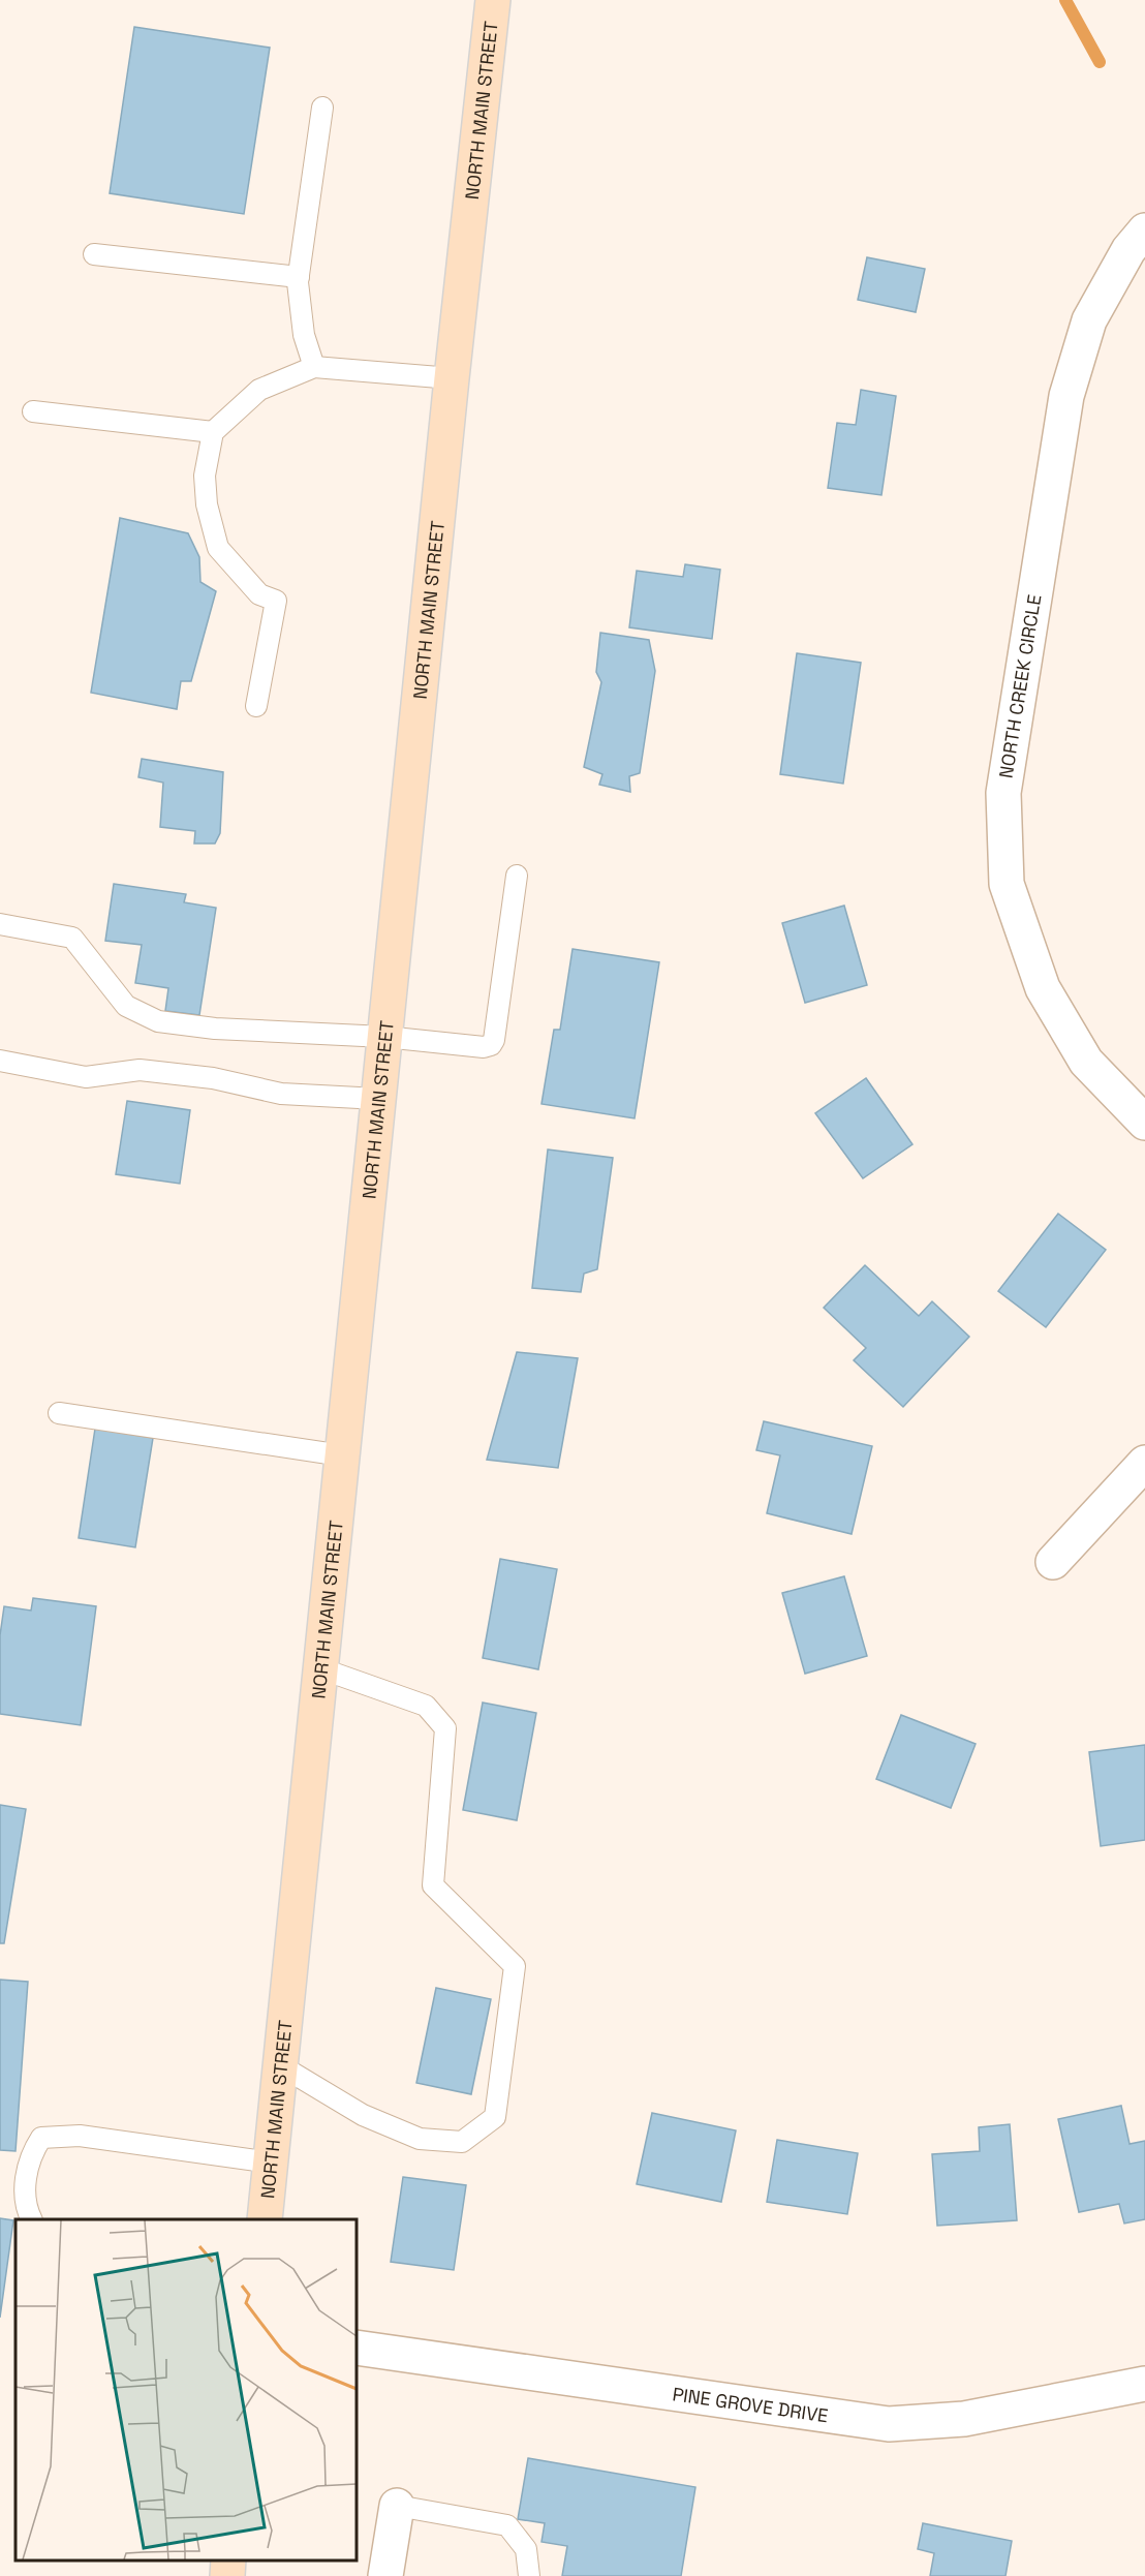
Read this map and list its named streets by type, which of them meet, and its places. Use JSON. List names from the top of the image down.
{
  "streets": {
    "main road": ["NORTH MAIN STREET"],
    "street": ["NORTH CREEK CIRCLE", "PINE GROVE DRIVE"]
  }
}
